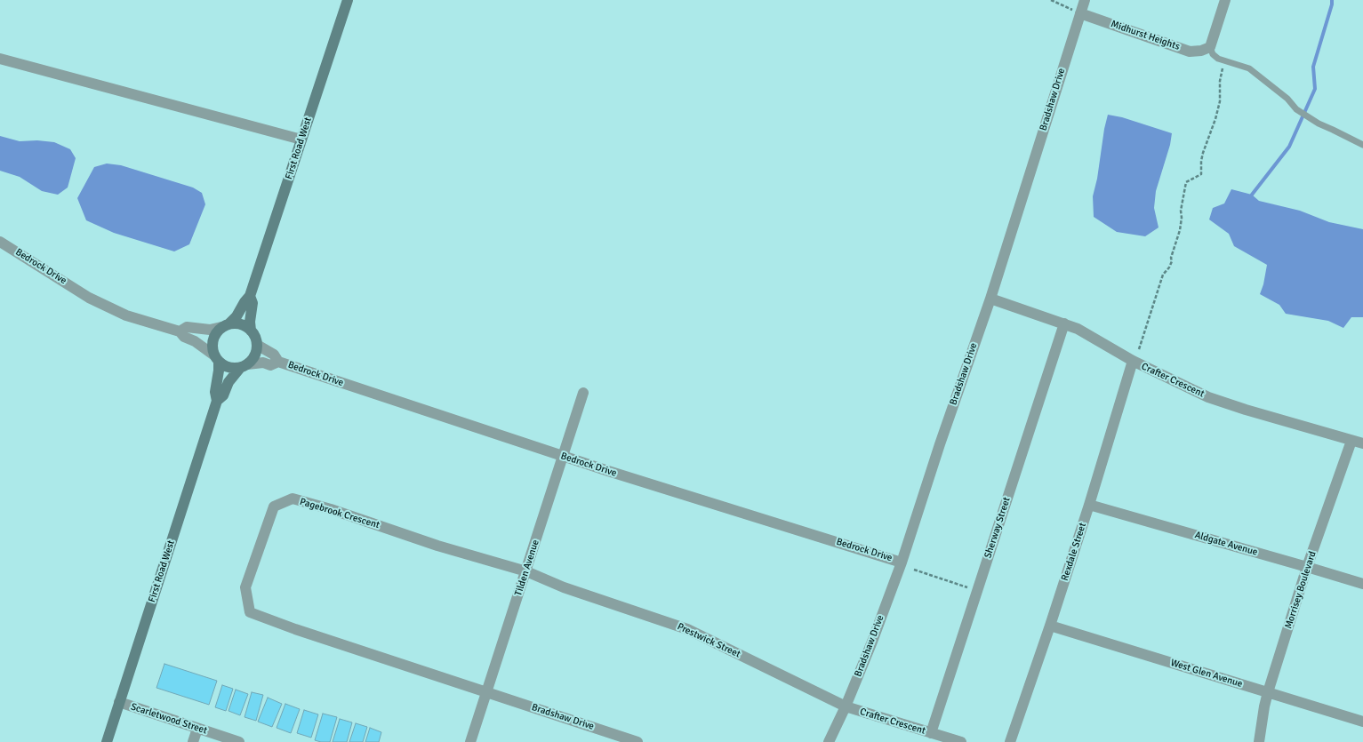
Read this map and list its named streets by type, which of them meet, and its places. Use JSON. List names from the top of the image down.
{
  "streets": {
    "street": [
      "Midhurst Heights",
      "Bradshaw Drive",
      "First Road West",
      "Bedrock Drive",
      "Crafter Crescent",
      "Pagebrook Crescent",
      "Sherway Street",
      "Aldgate Avenue",
      "Rexdale Street",
      "Tilden Avenue",
      "Morrisey Boulevard",
      "Prestwick Street",
      "West Glen Avenue",
      "Scarletwood Street"
    ]
  },
  "crossings": [
    ["Midhurst Heights", "Bradshaw Drive"],
    ["Bradshaw Drive", "Bedrock Drive"],
    ["Bradshaw Drive", "Crafter Crescent"],
    ["Bradshaw Drive", "Pagebrook Crescent"],
    ["Bradshaw Drive", "Tilden Avenue"],
    ["Bradshaw Drive", "Prestwick Street"],
    ["First Road West", "Bedrock Drive"],
    ["First Road West", "Scarletwood Street"],
    ["Bedrock Drive", "Tilden Avenue"],
    ["Crafter Crescent", "Sherway Street"],
    ["Crafter Crescent", "Rexdale Street"],
    ["Crafter Crescent", "Morrisey Boulevard"],
    ["Crafter Crescent", "Prestwick Street"],
    ["Pagebrook Crescent", "Tilden Avenue"],
    ["Pagebrook Crescent", "Prestwick Street"],
    ["Aldgate Avenue", "Rexdale Street"],
    ["Aldgate Avenue", "Morrisey Boulevard"],
    ["Rexdale Street", "West Glen Avenue"],
    ["Tilden Avenue", "Prestwick Street"],
    ["Morrisey Boulevard", "West Glen Avenue"]
  ]
}
